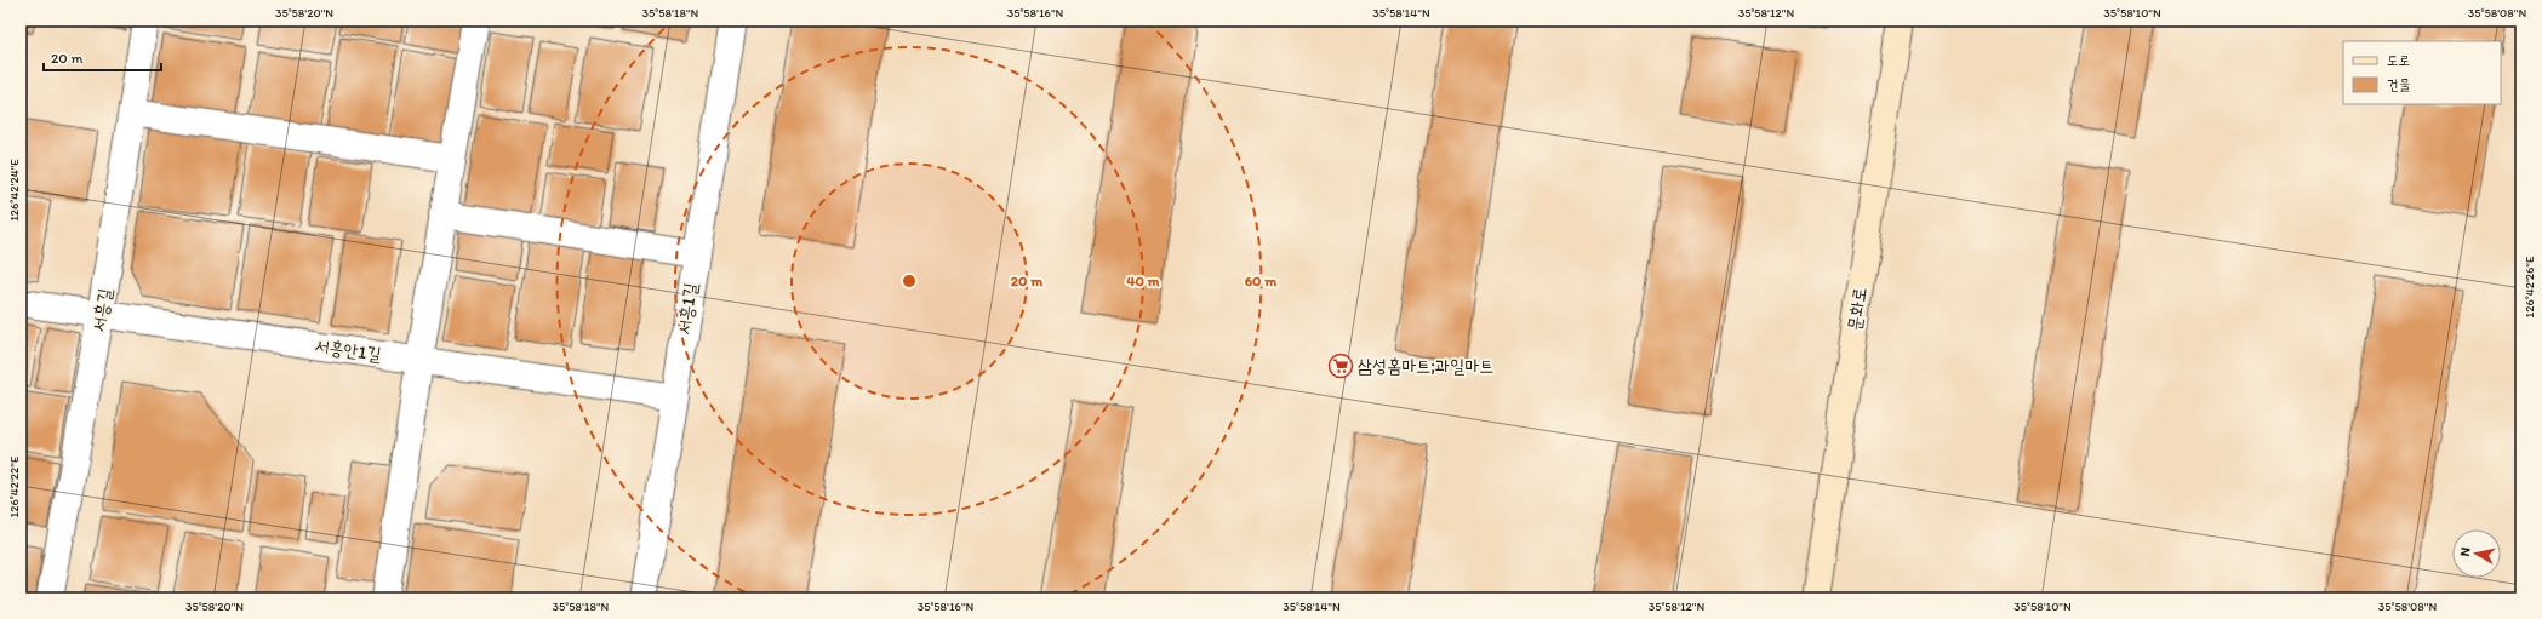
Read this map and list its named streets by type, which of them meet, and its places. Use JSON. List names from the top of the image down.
{
  "streets": {
    "street": [
      "서흥1길",
      "문화로",
      "서흥길",
      "서흥안1길"
    ]
  },
  "crossings": [
    ["서흥1길", "서흥안1길"],
    ["서흥길", "서흥안1길"]
  ],
  "places": {
    "supermarket": ["삼성홈마트;과일마트"]
  },
  "legend": ["도로", "건물"],
  "scale_bar": "20 m",
  "north": "left",
  "coordinates": [
    "35°58'20\"N",
    "35°58'18\"N",
    "35°58'16\"N",
    "35°58'14\"N",
    "35°58'12\"N",
    "35°58'10\"N",
    "35°58'08\"N",
    "126°42'24\"E",
    "126°42'26\"E",
    "126°42'22\"E"
  ],
  "rings": ["20 m", "40 m", "60 m"]
}
